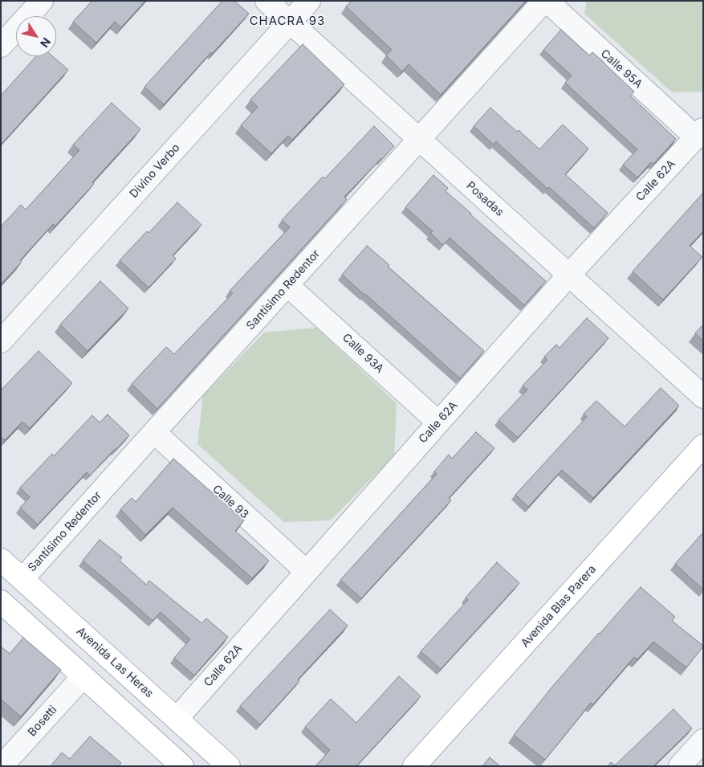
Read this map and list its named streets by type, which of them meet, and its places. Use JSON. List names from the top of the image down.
{
  "streets": {
    "main road": ["Avenida Blas Parera", "Avenida Las Heras"],
    "street": [
      "Calle 95A",
      "Divino Verbo",
      "Calle 62A",
      "Posadas",
      "Santísimo Redentor",
      "Calle 93A",
      "Calle 93",
      "Bosetti"
    ]
  },
  "crossings": [
    ["Calle 95A", "Calle 62A"],
    ["Calle 95A", "Santísimo Redentor"],
    ["Divino Verbo", "Posadas"],
    ["Calle 62A", "Posadas"],
    ["Calle 62A", "Calle 93A"],
    ["Calle 62A", "Calle 93"],
    ["Calle 62A", "Avenida Las Heras"],
    ["Posadas", "Santísimo Redentor"],
    ["Santísimo Redentor", "Calle 93A"],
    ["Santísimo Redentor", "Calle 93"],
    ["Santísimo Redentor", "Avenida Las Heras"]
  ],
  "districts": ["CHACRA 93"],
  "north": "bottom right"
}
